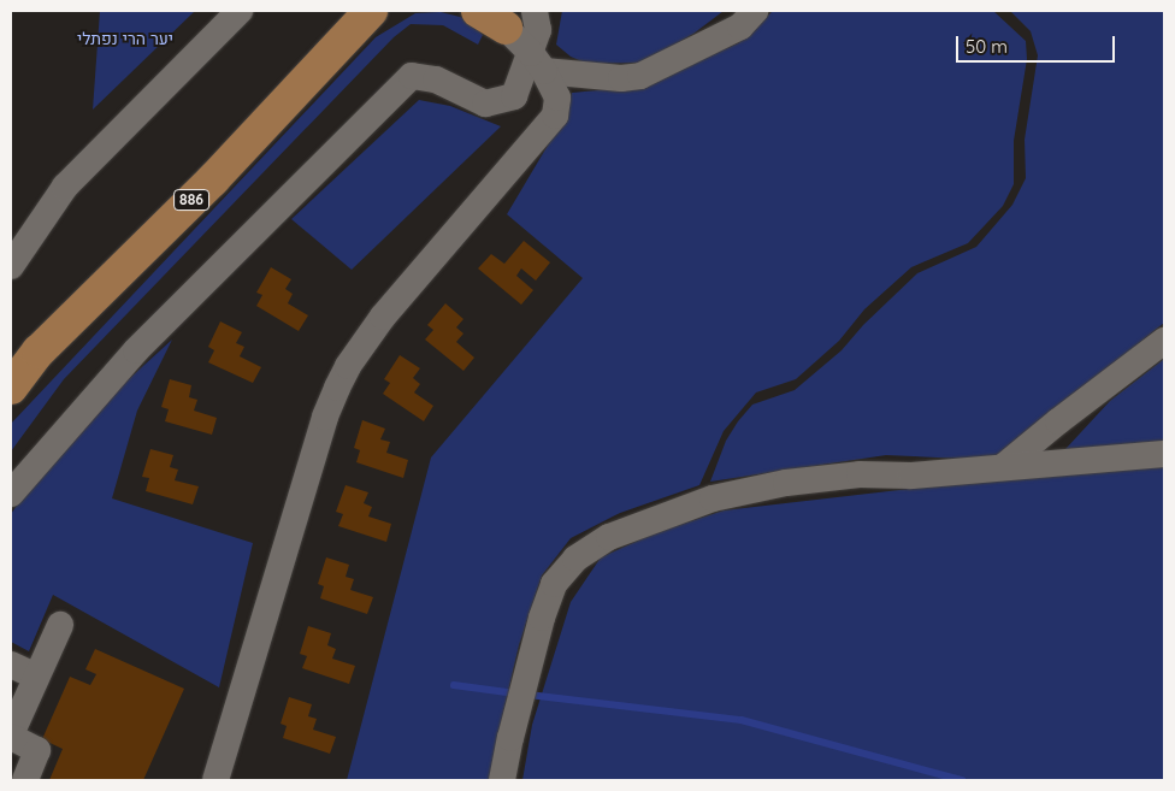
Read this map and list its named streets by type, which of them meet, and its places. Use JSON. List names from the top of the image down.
{
  "streets": {
    "main road": ["886"]
  },
  "parks": ["יער הרי נפתלי"],
  "scale_bar": "50 m"
}
